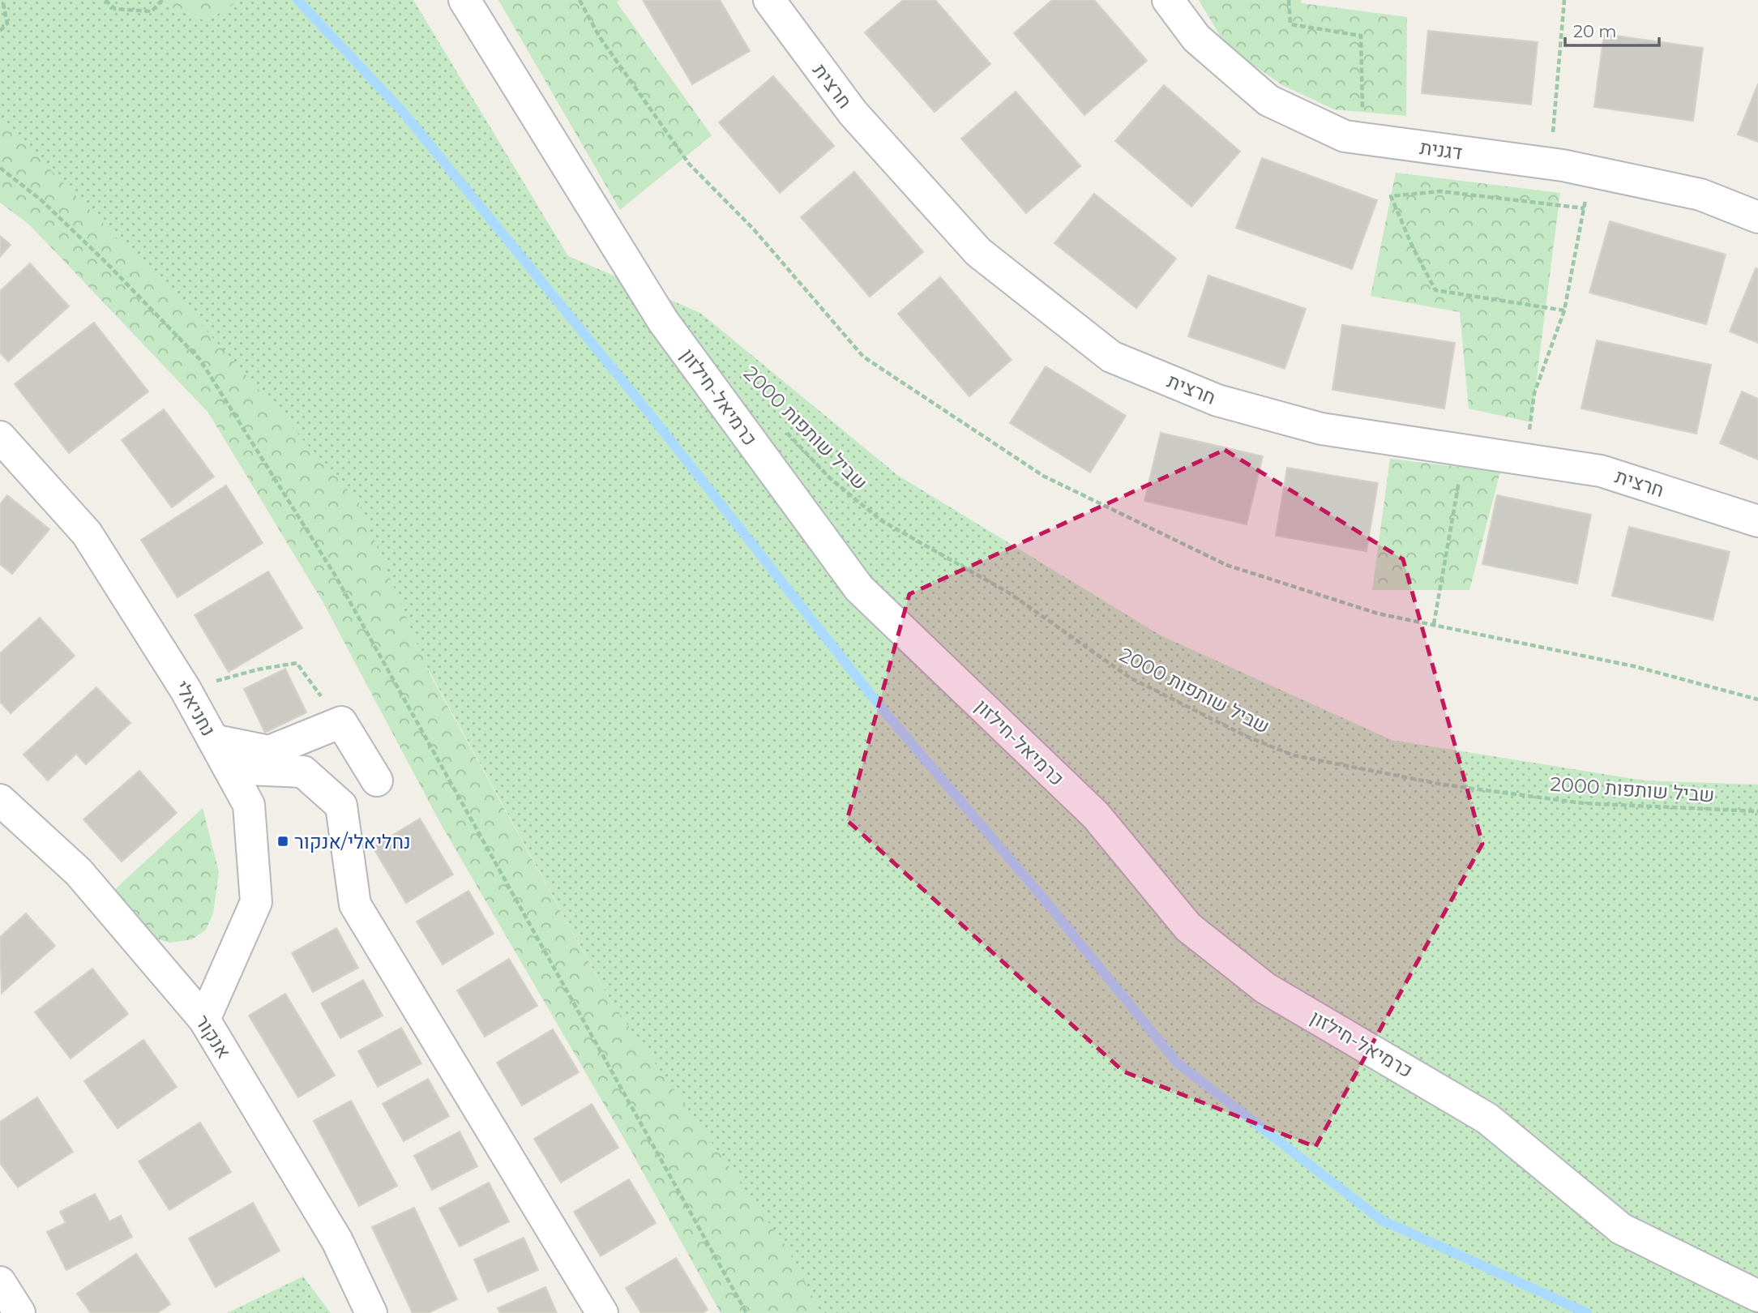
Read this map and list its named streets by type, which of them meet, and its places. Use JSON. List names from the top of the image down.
{
  "streets": {
    "street": [
      "חרצית",
      "דגנית",
      "כרמיאל-חילזון",
      "נחניאלי",
      "אנקור"
    ],
    "path": ["שביל שותפות 2000"]
  },
  "crossings": [
    ["נחניאלי", "אנקור"]
  ],
  "places": {
    "transit": ["נחליאלי/אנקור"]
  },
  "scale_bar": "20 m"
}
